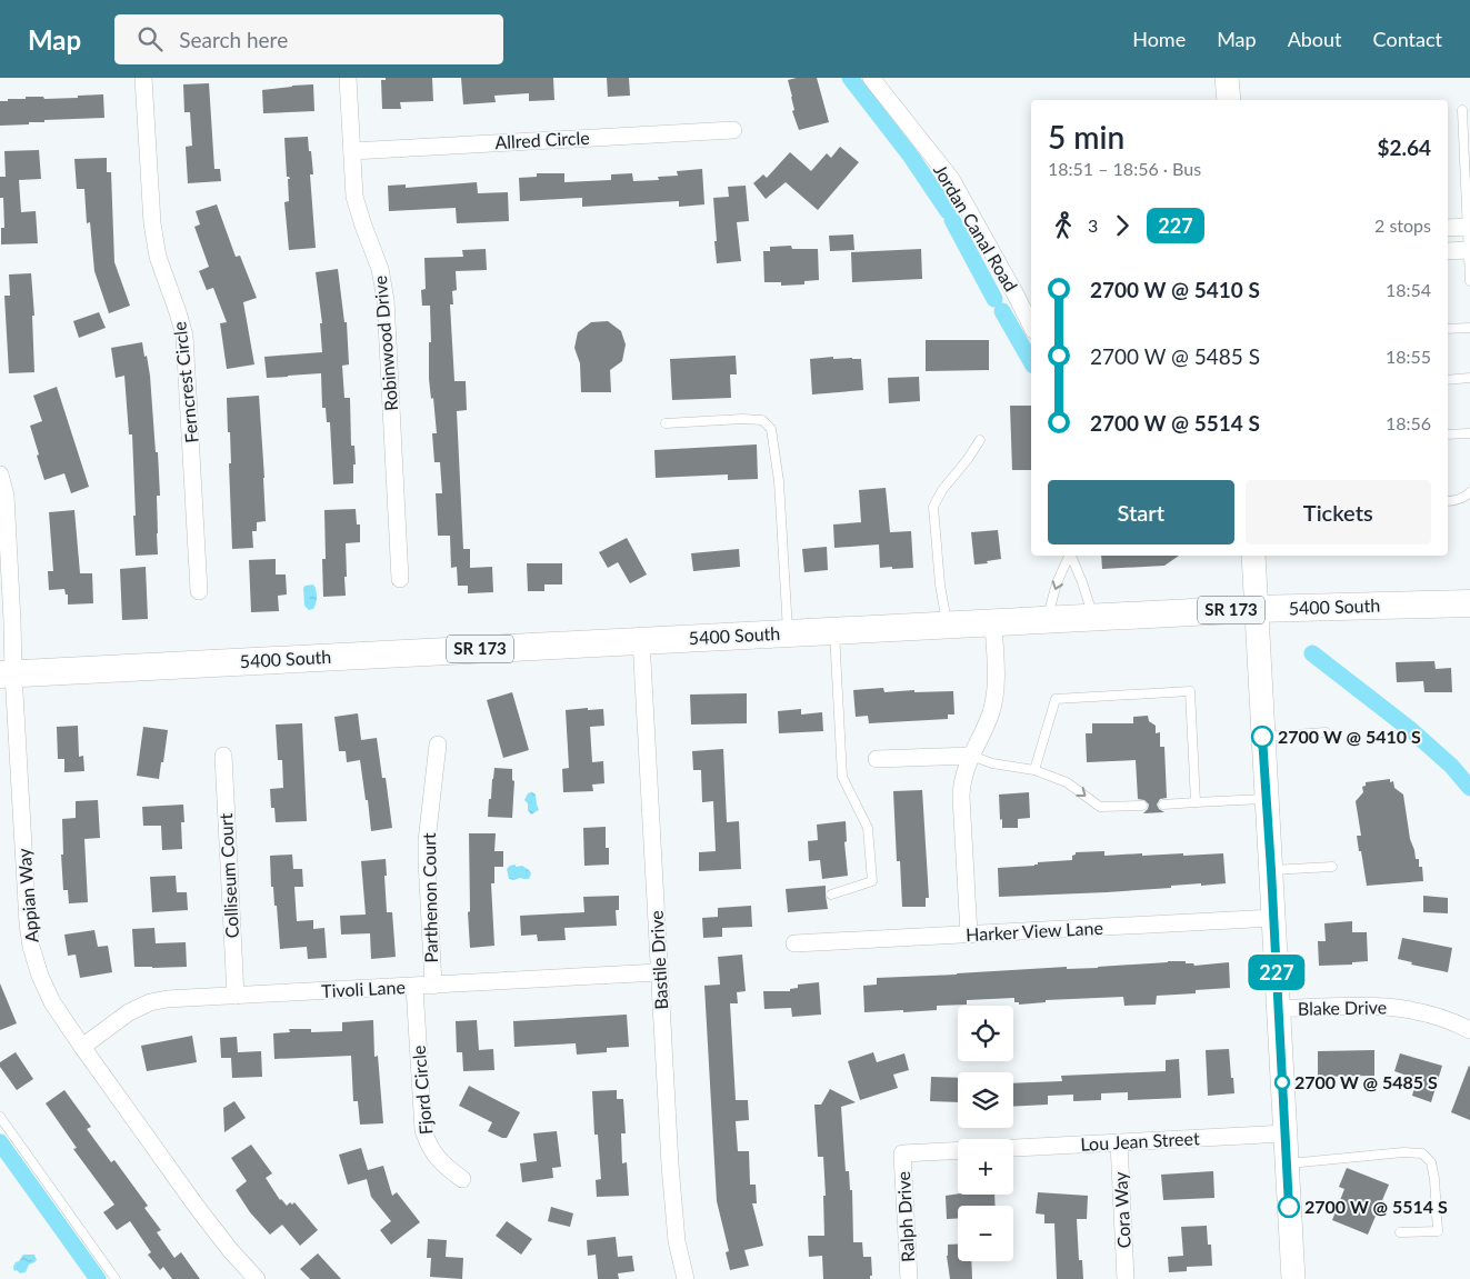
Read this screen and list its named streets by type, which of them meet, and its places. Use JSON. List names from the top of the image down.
{
  "streets": {
    "main road": ["5400 South", "SR 173"],
    "street": [
      "Allred Circle",
      "Jordan Canal Road",
      "Robinwood Drive",
      "Ferncrest Circle",
      "Colliseum Court",
      "Appian Way",
      "Parthenon Court",
      "Harker View Lane",
      "Bastile Drive",
      "Tivoli Lane",
      "Blake Drive",
      "Fjord Circle",
      "Lou Jean Street",
      "Cora Way",
      "Ralph Drive"
    ]
  },
  "crossings": [
    ["Allred Circle", "Robinwood Drive"],
    ["5400 South", "Appian Way"],
    ["5400 South", "Bastile Drive"],
    ["Colliseum Court", "Tivoli Lane"],
    ["Appian Way", "Tivoli Lane"],
    ["Parthenon Court", "Tivoli Lane"],
    ["Bastile Drive", "Tivoli Lane"],
    ["Tivoli Lane", "Fjord Circle"],
    ["Lou Jean Street", "Cora Way"]
  ],
  "places": ["2700 W @ 5410 S", "2700 W @ 5485 S", "2700 W @ 5514 S"],
  "lines": ["bus line 227"],
  "page": {
    "header": "Map",
    "search": "Search here",
    "nav": [
      "Home",
      "Map",
      "About",
      "Contact"
    ],
    "on_map": "227",
    "heading": ["5 min", "18:51 – 18:56 · Bus", "$2.64"],
    "legs": ["3", "227", "2 stops"],
    "list": [
      {
        "name": "2700 W @ 5410 S",
        "value": "18:54"
      },
      {
        "name": "2700 W @ 5485 S",
        "value": "18:55"
      },
      {
        "name": "2700 W @ 5514 S",
        "value": "18:56"
      }
    ],
    "buttons": ["Start", "Tickets"],
    "map_buttons": ["+", "−"]
  }
}
